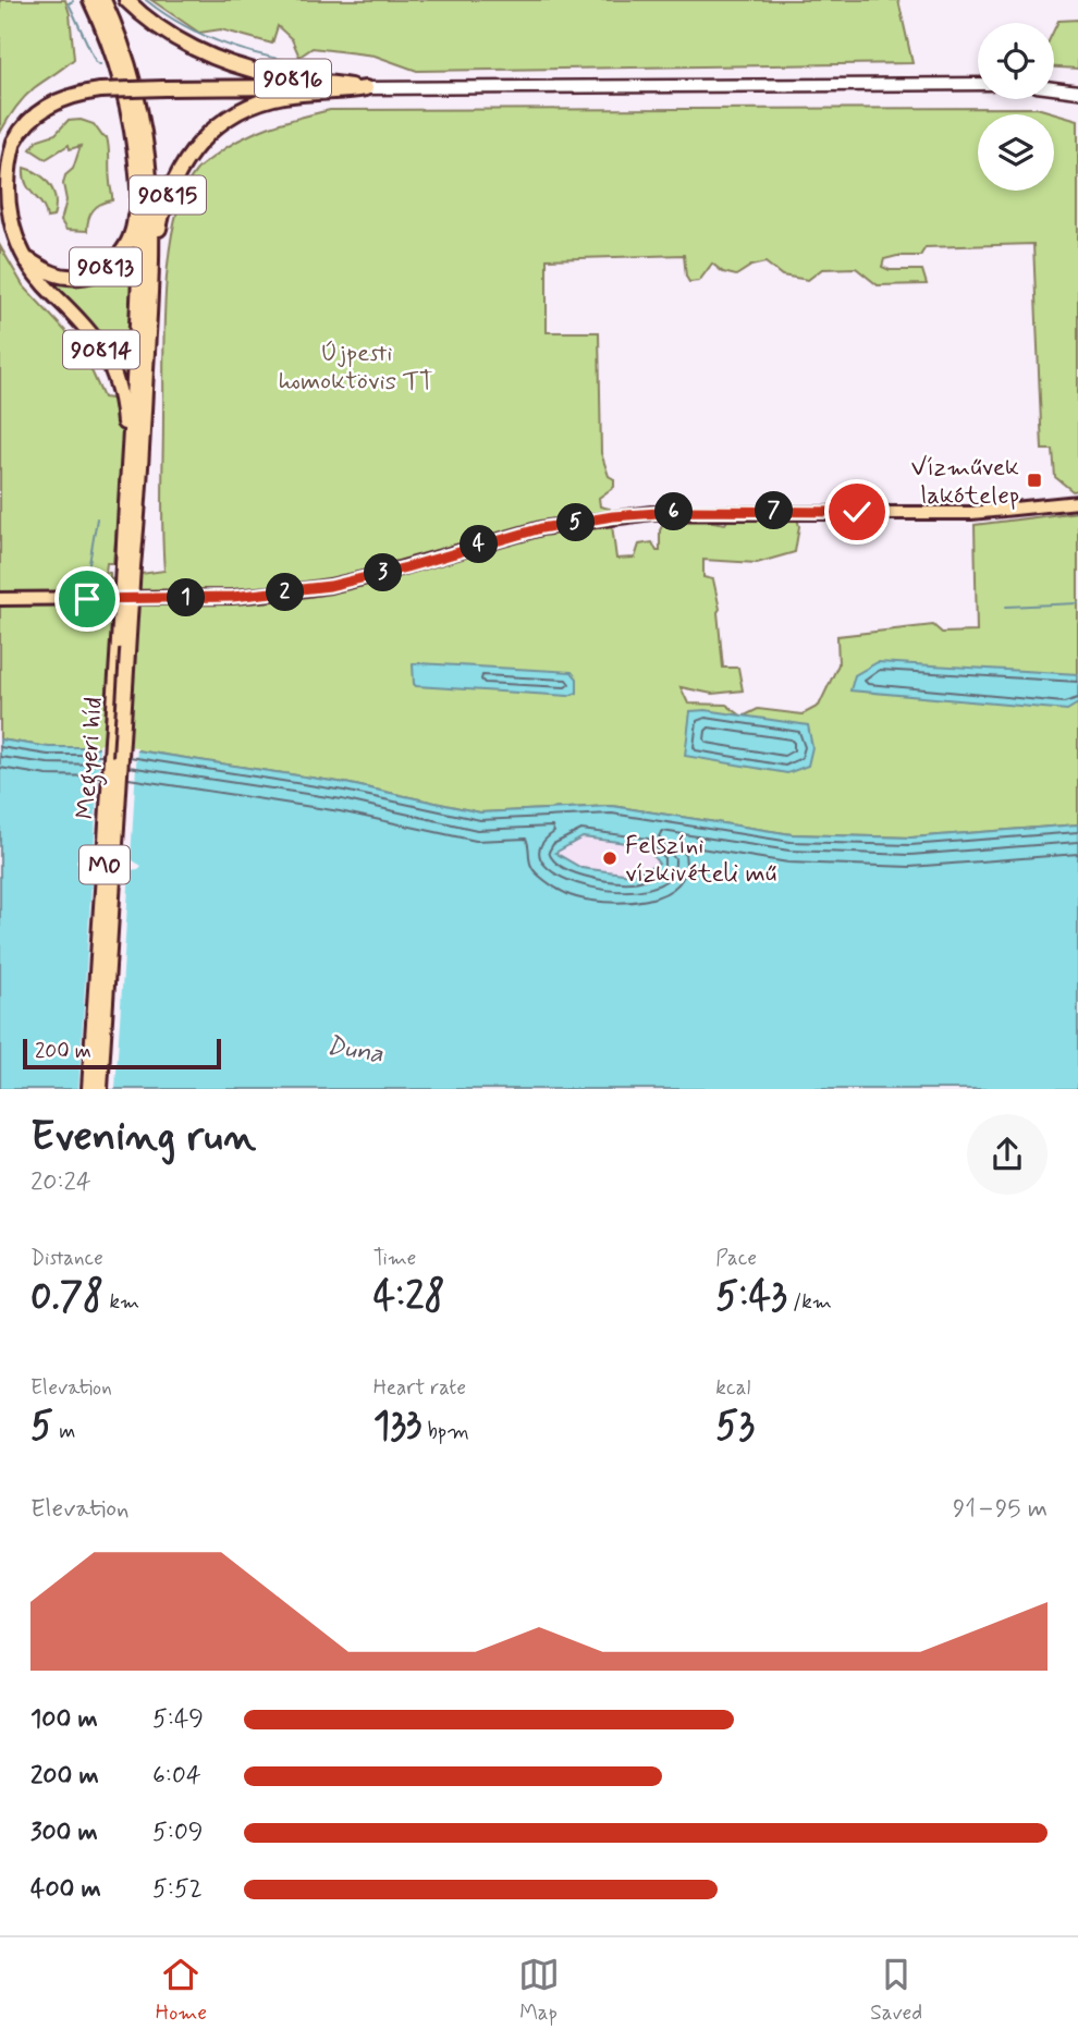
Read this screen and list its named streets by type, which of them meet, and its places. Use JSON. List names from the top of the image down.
{
  "streets": {
    "highway": [
      "90816",
      "90815",
      "90813",
      "90814",
      "Megyeri híd",
      "M0"
    ]
  },
  "crossings": [
    ["90816", "90815"],
    ["90815", "M0"],
    ["90813", "90814"],
    ["90813", "M0"],
    ["90814", "M0"],
    ["Megyeri híd", "M0"]
  ],
  "water": ["Duna"],
  "parks": ["Újpesti homoktövis TT"],
  "places": {
    "transit": ["Vízművek lakótelep"],
    "other": ["Felszíni vízkivételi mű"]
  },
  "scale_bar": "200 m",
  "page": {
    "pins": [
      "7",
      "6",
      "5",
      "4",
      "3",
      "2",
      "1"
    ],
    "scale": "200 m",
    "heading": ["Evening run", "20:24"],
    "stats": [
      ["Distance", "0.78 km"],
      ["Time", "4:28"],
      ["Pace", "5:43 /km"],
      ["Elevation", "5 m"],
      ["Heart rate", "133 bpm"],
      ["kcal", "53"]
    ],
    "chart": ["Elevation", "91–95 m"],
    "list": [
      {
        "name": "100 m",
        "note": "5:49"
      },
      {
        "name": "200 m",
        "note": "6:04"
      },
      {
        "name": "300 m",
        "note": "5:09"
      },
      {
        "name": "400 m",
        "note": "5:52"
      }
    ],
    "tabs": ["Home", "Map", "Saved"]
  }
}
